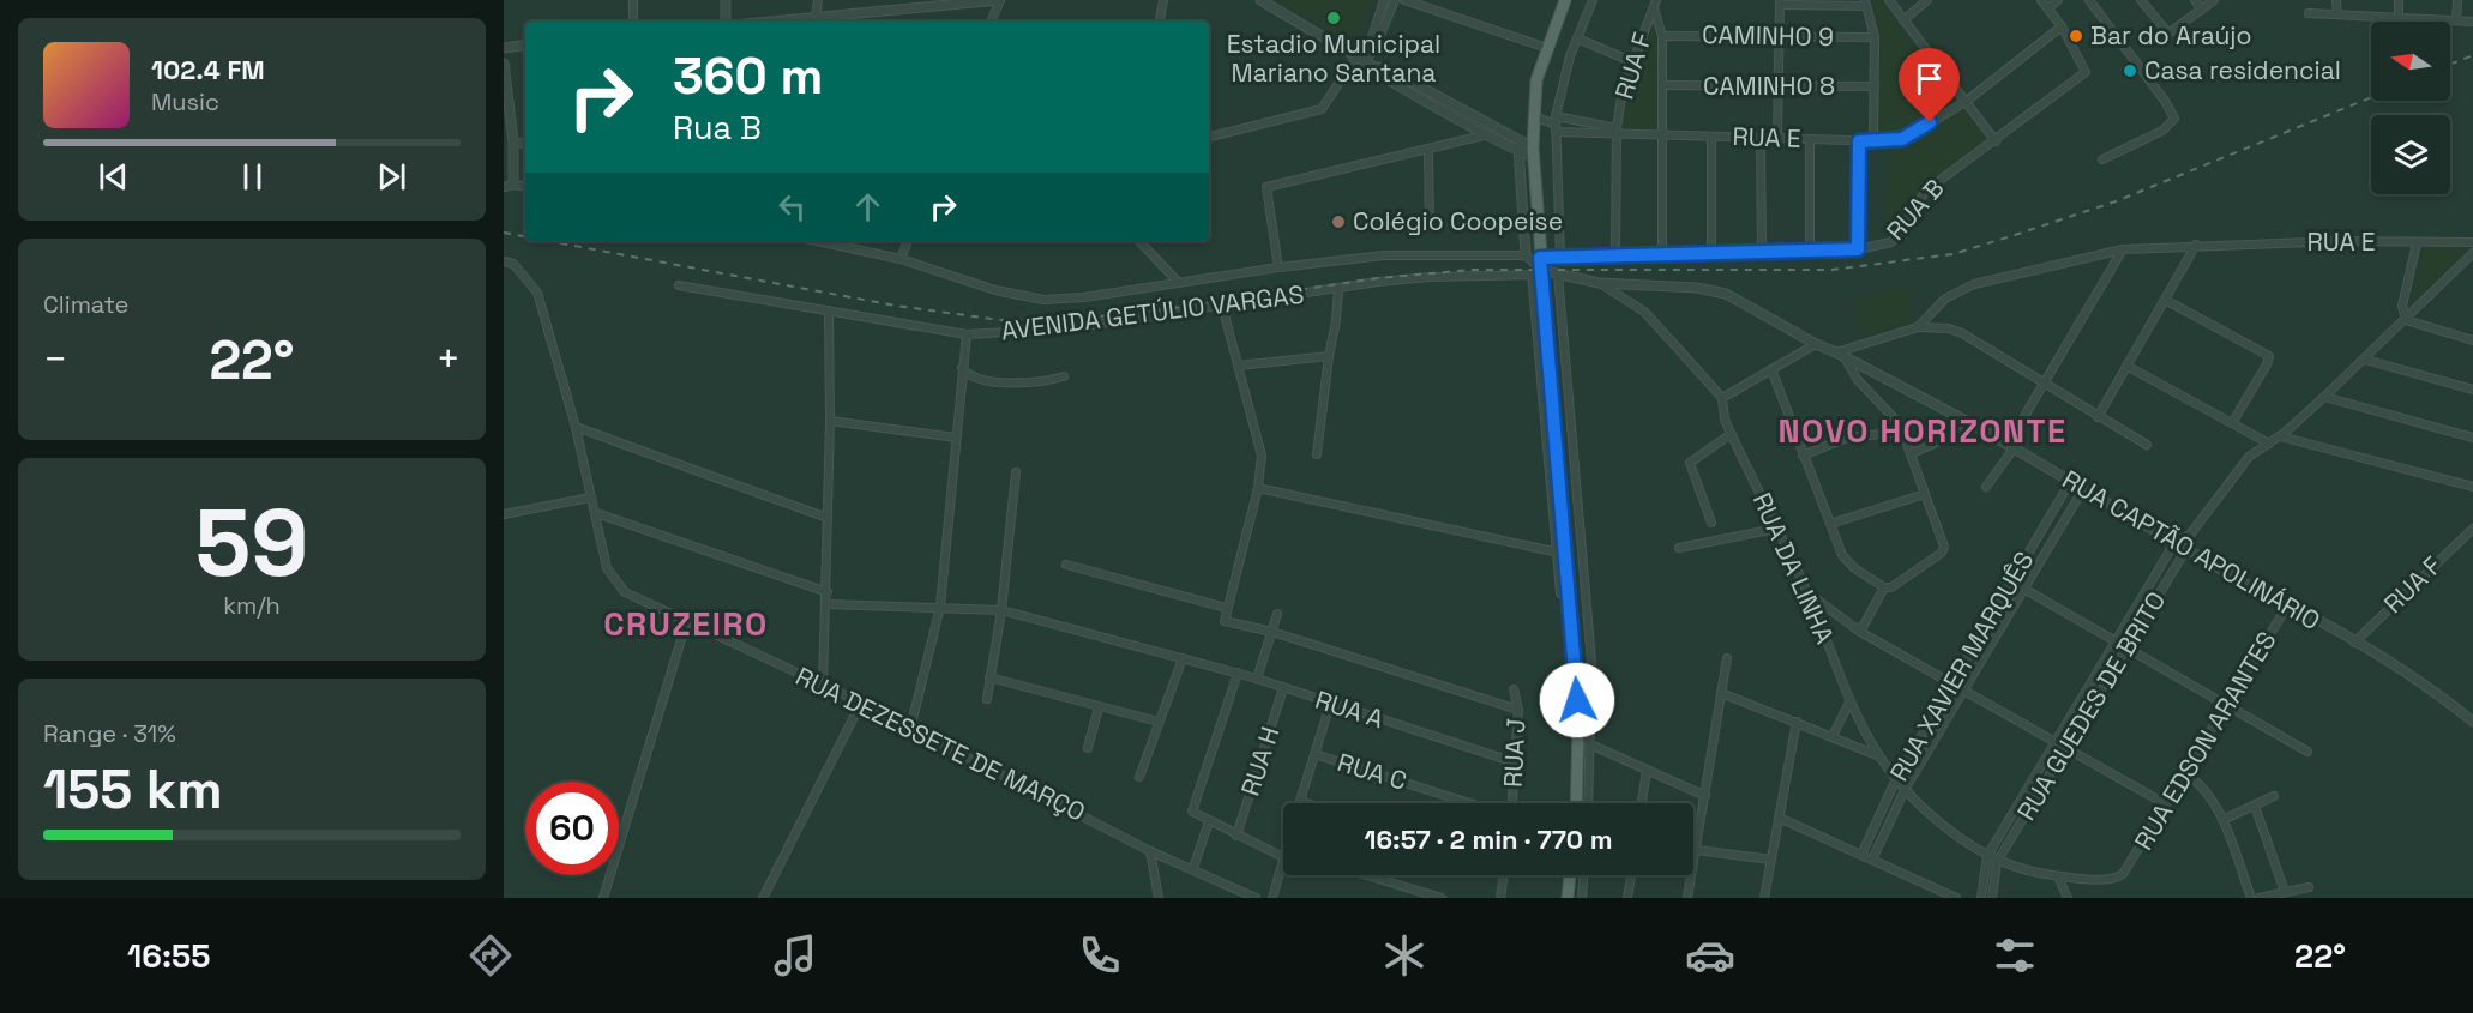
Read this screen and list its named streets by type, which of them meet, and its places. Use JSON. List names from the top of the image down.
{
  "streets": {
    "street": [
      "CAMINHO 9",
      "RUA F",
      "CAMINHO 8",
      "RUA E",
      "RUA B",
      "AVENIDA GETÚLIO VARGAS",
      "RUA CAPTÃO APOLINÁRIO",
      "RUA DA LINHA",
      "RUA XAVIER MARQUÊS",
      "RUA GUEDES DE BRITO",
      "RUA A",
      "RUA EDSON ARANTES",
      "RUA DEZESSETE DE MARÇO",
      "RUA J",
      "RUA H",
      "RUA C"
    ]
  },
  "crossings": [
    ["RUA F", "RUA E"],
    ["RUA F", "RUA B"],
    ["RUA F", "RUA CAPTÃO APOLINÁRIO"],
    ["RUA E", "RUA B"],
    ["RUA B", "AVENIDA GETÚLIO VARGAS"],
    ["RUA B", "RUA CAPTÃO APOLINÁRIO"],
    ["AVENIDA GETÚLIO VARGAS", "RUA CAPTÃO APOLINÁRIO"],
    ["RUA CAPTÃO APOLINÁRIO", "RUA DA LINHA"],
    ["RUA CAPTÃO APOLINÁRIO", "RUA XAVIER MARQUÊS"],
    ["RUA CAPTÃO APOLINÁRIO", "RUA GUEDES DE BRITO"],
    ["RUA CAPTÃO APOLINÁRIO", "RUA EDSON ARANTES"],
    ["RUA DA LINHA", "RUA XAVIER MARQUÊS"],
    ["RUA DA LINHA", "RUA GUEDES DE BRITO"],
    ["RUA DA LINHA", "RUA EDSON ARANTES"],
    ["RUA A", "RUA J"],
    ["RUA A", "RUA H"]
  ],
  "districts": ["NOVO HORIZONTE", "CRUZEIRO"],
  "places": [
    "Estadio Municipal Mariano Santana",
    "Bar do Araújo",
    "Casa residencial",
    "Colégio Coopeise"
  ],
  "north": "left",
  "page": {
    "turn": ["360 m", "Rua B"],
    "song": ["102.4 FM", "Music"],
    "tile": [
      "Climate",
      ["59", "km/h"],
      ["Range · 31%", "155 km"]
    ],
    "heat": ["−", "22°", "+"],
    "limit": "60",
    "trip": "16:57 · 2 min · 770 m",
    "tabs": ["16:55", "22°"]
  }
}
